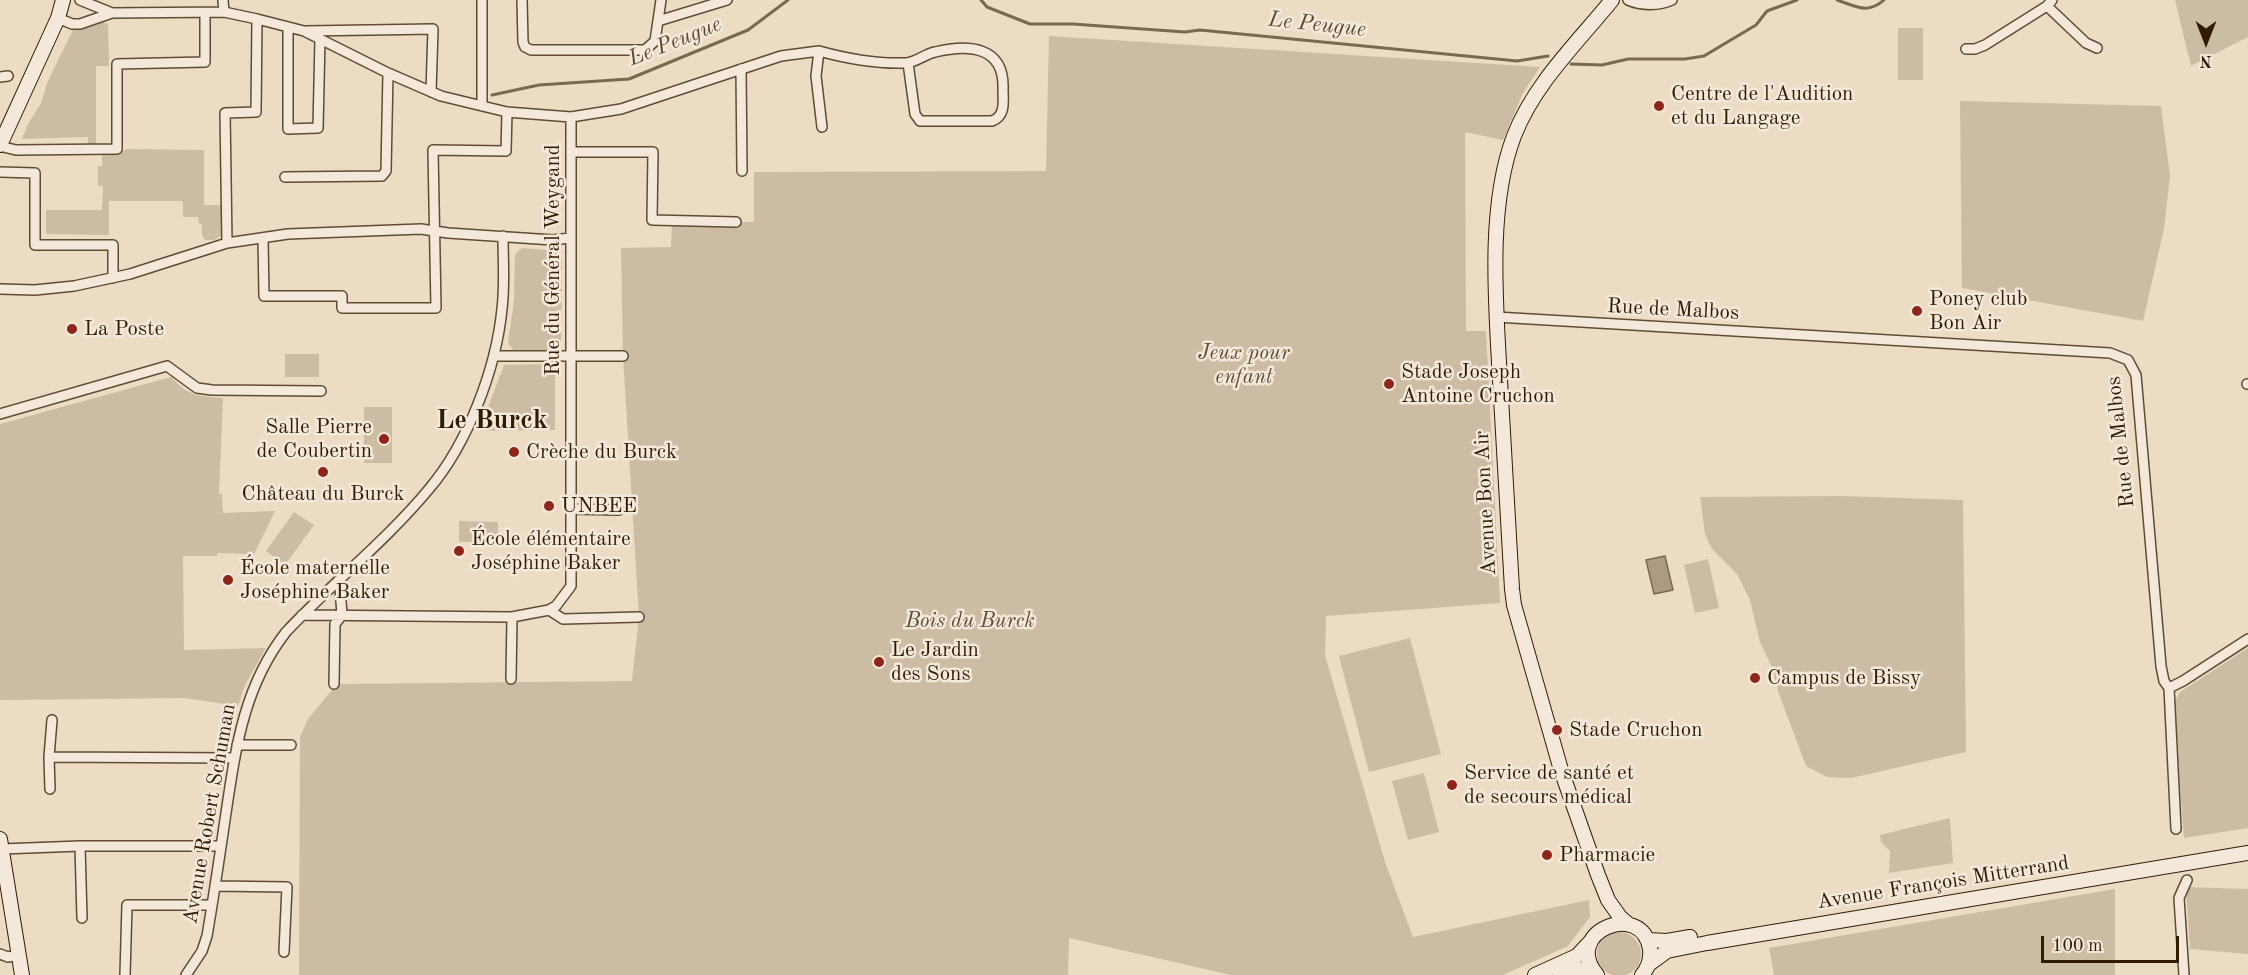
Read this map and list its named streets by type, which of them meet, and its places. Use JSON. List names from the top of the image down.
{
  "streets": {
    "main road": ["Avenue Bon Air", "Avenue François Mitterrand"],
    "street": ["Rue du Général Weygand", "Rue de Malbos", "Avenue Robert Schuman"]
  },
  "crossings": [
    ["Rue de Malbos", "Avenue Bon Air"],
    ["Avenue Bon Air", "Avenue François Mitterrand"]
  ],
  "districts": ["Le Burck"],
  "water": ["Le Peugue"],
  "parks": ["Jeux pour enfant", "Bois du Burck"],
  "places": [
    "Centre de l'Audition et du Langage",
    "Poney club Bon Air",
    "La Poste",
    "Stade Joseph Antoine Cruchon",
    "Salle Pierre de Coubertin",
    "Crèche du Burck",
    "Château du Burck",
    "UNBEE",
    "École élémentaire Joséphine Baker",
    "École maternelle Joséphine Baker",
    "Le Jardin des Sons",
    "Campus de Bissy",
    "Stade Cruchon",
    "Service de santé et de secours médical",
    "Pharmacie"
  ],
  "scale_bar": "100 m",
  "north": "bottom"
}
